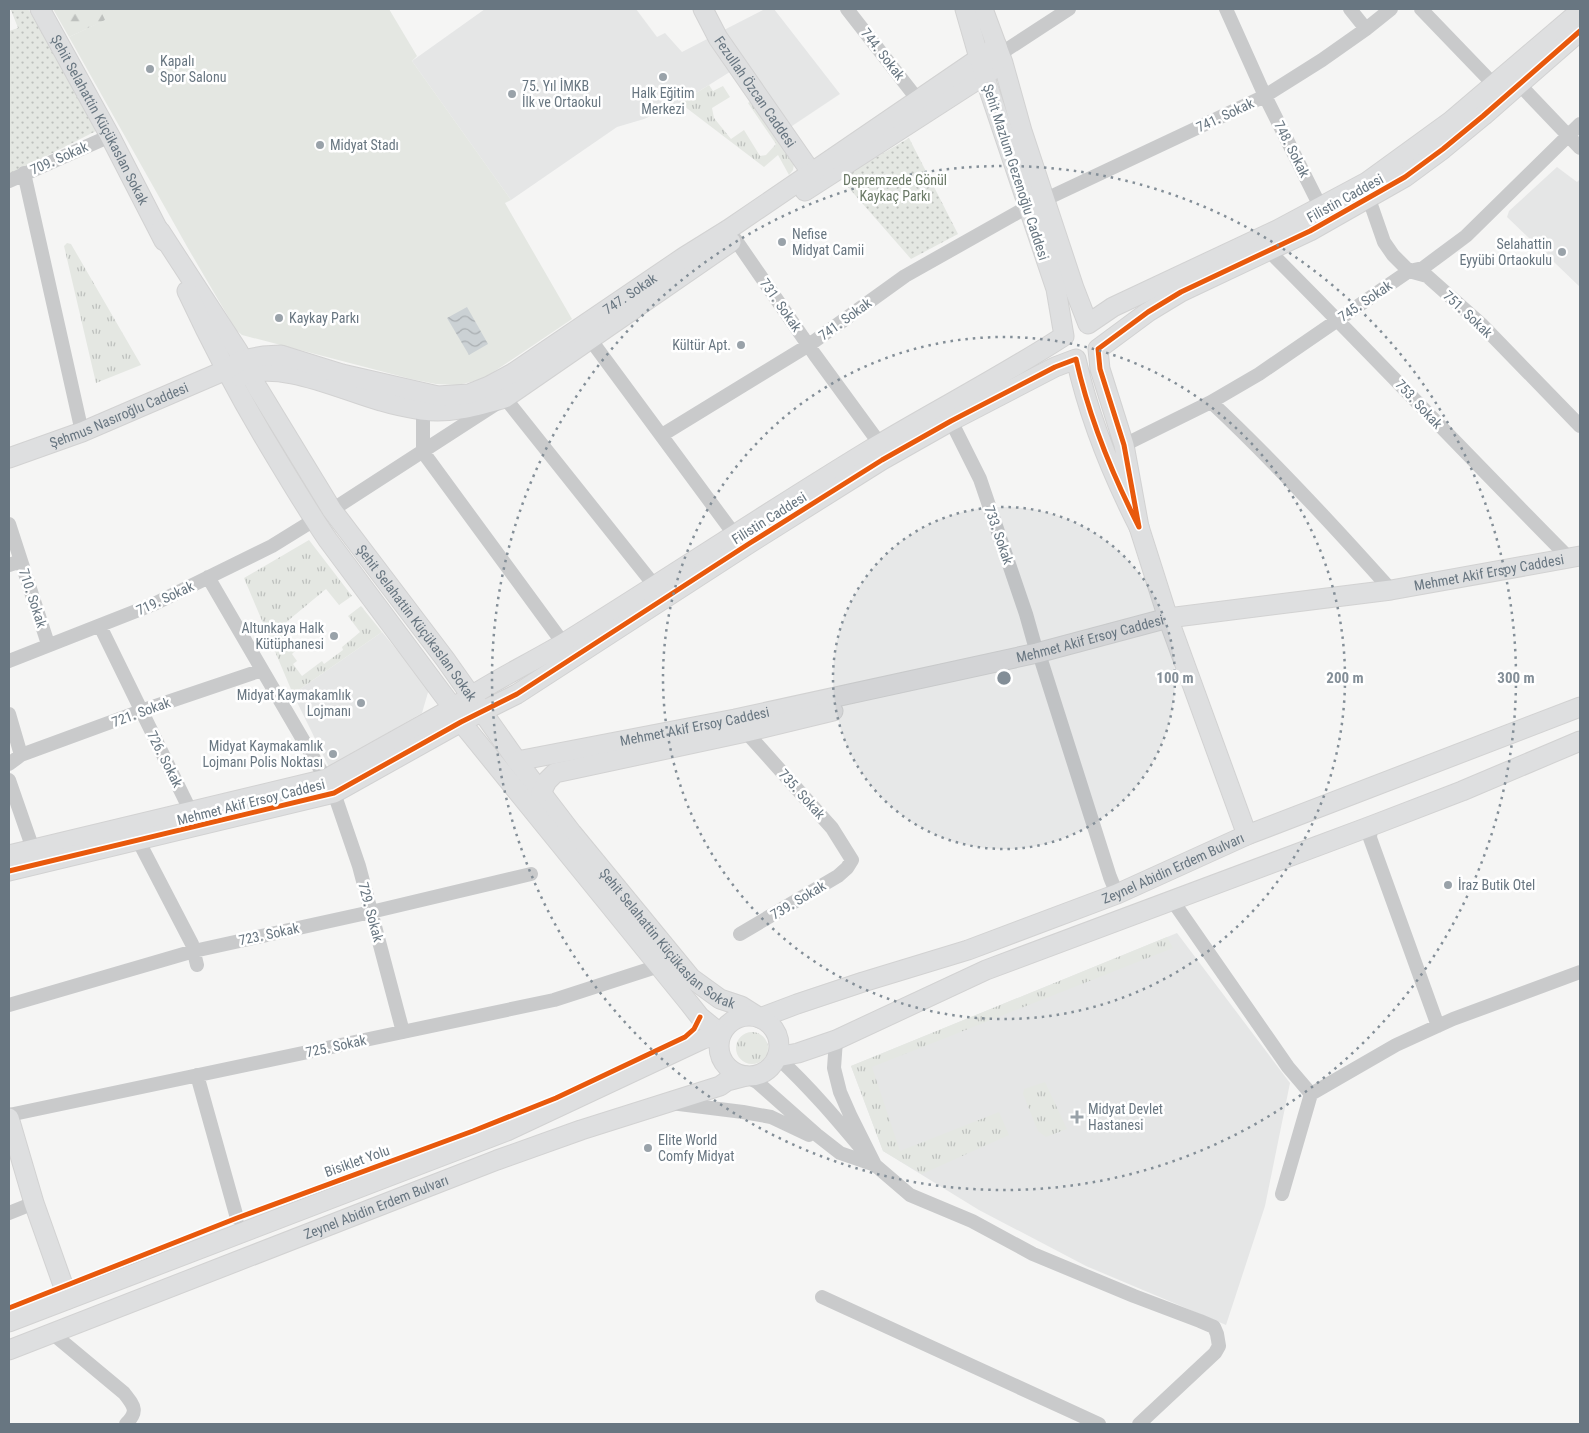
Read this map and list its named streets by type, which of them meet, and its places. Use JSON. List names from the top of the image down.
{
  "streets": {
    "street": [
      "744. Sokak",
      "Fezullah Özcan Caddesi",
      "741. Sokak",
      "Şehit Selahattin Küçükaslan Sokak",
      "748. Sokak",
      "709. Sokak",
      "Şehit Mazlum Gezenoğlu Caddesi",
      "Filistin Caddesi",
      "747. Sokak",
      "745. Sokak",
      "731. Sokak",
      "751. Sokak",
      "753. Sokak",
      "Şehmus Nasıroğlu Caddesi",
      "733. Sokak",
      "Mehmet Akif Ersoy Caddesi",
      "710. Sokak",
      "719. Sokak",
      "721. Sokak",
      "726. Sokak",
      "735. Sokak",
      "Zeynel Abidin Erdem Bulvarı",
      "739. Sokak",
      "729. Sokak",
      "723. Sokak",
      "725. Sokak"
    ],
    "cycle path": ["Bisiklet Yolu"]
  },
  "crossings": [
    ["744. Sokak", "747. Sokak"],
    ["Fezullah Özcan Caddesi", "747. Sokak"],
    ["741. Sokak", "748. Sokak"],
    ["741. Sokak", "Şehit Mazlum Gezenoğlu Caddesi"],
    ["741. Sokak", "731. Sokak"],
    ["Şehit Selahattin Küçükaslan Sokak", "709. Sokak"],
    ["Şehit Selahattin Küçükaslan Sokak", "Filistin Caddesi"],
    ["Şehit Selahattin Küçükaslan Sokak", "747. Sokak"],
    ["Şehit Selahattin Küçükaslan Sokak", "Şehmus Nasıroğlu Caddesi"],
    ["Şehit Selahattin Küçükaslan Sokak", "Mehmet Akif Ersoy Caddesi"],
    ["Şehit Selahattin Küçükaslan Sokak", "719. Sokak"],
    ["Şehit Selahattin Küçükaslan Sokak", "Zeynel Abidin Erdem Bulvarı"],
    ["Şehit Selahattin Küçükaslan Sokak", "725. Sokak"],
    ["748. Sokak", "Filistin Caddesi"],
    ["Şehit Mazlum Gezenoğlu Caddesi", "Filistin Caddesi"],
    ["Şehit Mazlum Gezenoğlu Caddesi", "747. Sokak"],
    ["Filistin Caddesi", "731. Sokak"],
    ["Filistin Caddesi", "751. Sokak"],
    ["Filistin Caddesi", "753. Sokak"],
    ["Filistin Caddesi", "733. Sokak"],
    ["Filistin Caddesi", "Mehmet Akif Ersoy Caddesi"],
    ["747. Sokak", "Şehmus Nasıroğlu Caddesi"],
    ["745. Sokak", "751. Sokak"],
    ["745. Sokak", "753. Sokak"],
    ["753. Sokak", "Mehmet Akif Ersoy Caddesi"],
    ["733. Sokak", "Mehmet Akif Ersoy Caddesi"],
    ["733. Sokak", "Zeynel Abidin Erdem Bulvarı"],
    ["Mehmet Akif Ersoy Caddesi", "726. Sokak"],
    ["Mehmet Akif Ersoy Caddesi", "729. Sokak"],
    ["710. Sokak", "719. Sokak"],
    ["719. Sokak", "726. Sokak"],
    ["719. Sokak", "729. Sokak"],
    ["721. Sokak", "726. Sokak"],
    ["721. Sokak", "729. Sokak"],
    ["735. Sokak", "739. Sokak"],
    ["729. Sokak", "723. Sokak"],
    ["729. Sokak", "725. Sokak"]
  ],
  "parks": ["Depremzede Gönül Kaykaç Parkı"],
  "places": {
    "other": [
      "Kapalı Spor Salonu",
      "Halk Eğitim Merkezi",
      "75. Yıl İMKB İlk ve Ortaokul",
      "Midyat Stadı",
      "Nefise Midyat Camii",
      "Selahattin Eyyübi Ortaokulu",
      "Kaykay Parkı",
      "Kültür Apt.",
      "Altunkaya Halk Kütüphanesi",
      "Midyat Kaymakamlık Lojmanı",
      "Midyat Kaymakamlık Lojmanı Polis Noktası",
      "İraz Butik Otel",
      "Elite World Comfy Midyat"
    ],
    "health": ["Midyat Devlet Hastanesi"]
  },
  "rings": ["100 m", "200 m", "300 m"]
}
